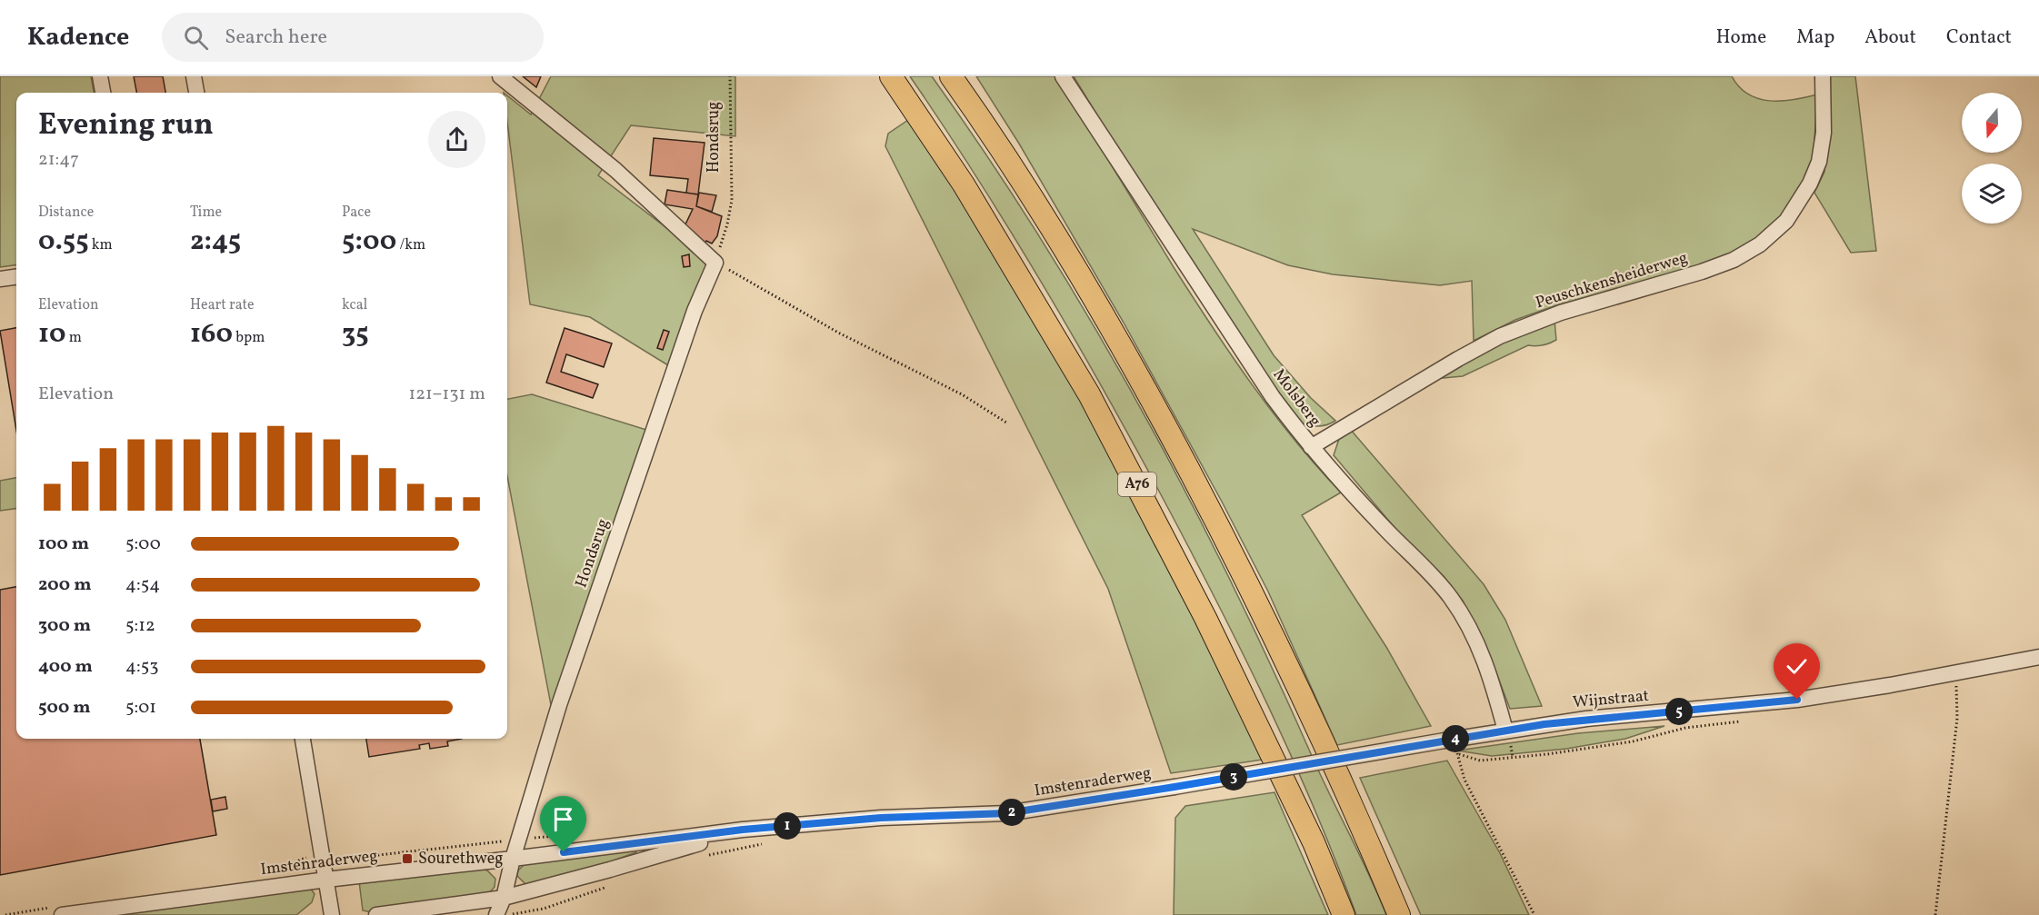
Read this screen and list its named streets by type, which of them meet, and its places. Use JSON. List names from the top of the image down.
{
  "streets": {
    "highway": ["A76"],
    "street": [
      "Hondsrug",
      "Peuschkensheiderweg",
      "Molsberg",
      "Wijnstraat",
      "Imstenraderweg"
    ]
  },
  "crossings": [
    ["Hondsrug", "Imstenraderweg"],
    ["Peuschkensheiderweg", "Molsberg"],
    ["Molsberg", "Wijnstraat"],
    ["Wijnstraat", "Imstenraderweg"]
  ],
  "places": {
    "transit": ["Sourethweg"]
  },
  "north": "bottom",
  "page": {
    "header": "Kadence",
    "search": "Search here",
    "nav": [
      "Home",
      "Map",
      "About",
      "Contact"
    ],
    "heading": ["Evening run", "21:47"],
    "stats": [
      ["Distance", "0.55 km"],
      ["Time", "2:45"],
      ["Pace", "5:00 /km"],
      ["Elevation", "10 m"],
      ["Heart rate", "160 bpm"],
      ["kcal", "35"]
    ],
    "chart": ["Elevation", "121–131 m"],
    "list": [
      {
        "name": "100 m",
        "note": "5:00"
      },
      {
        "name": "200 m",
        "note": "4:54"
      },
      {
        "name": "300 m",
        "note": "5:12"
      },
      {
        "name": "400 m",
        "note": "4:53"
      },
      {
        "name": "500 m",
        "note": "5:01"
      }
    ],
    "pins": [
      "5",
      "4",
      "3",
      "2",
      "1"
    ]
  }
}
